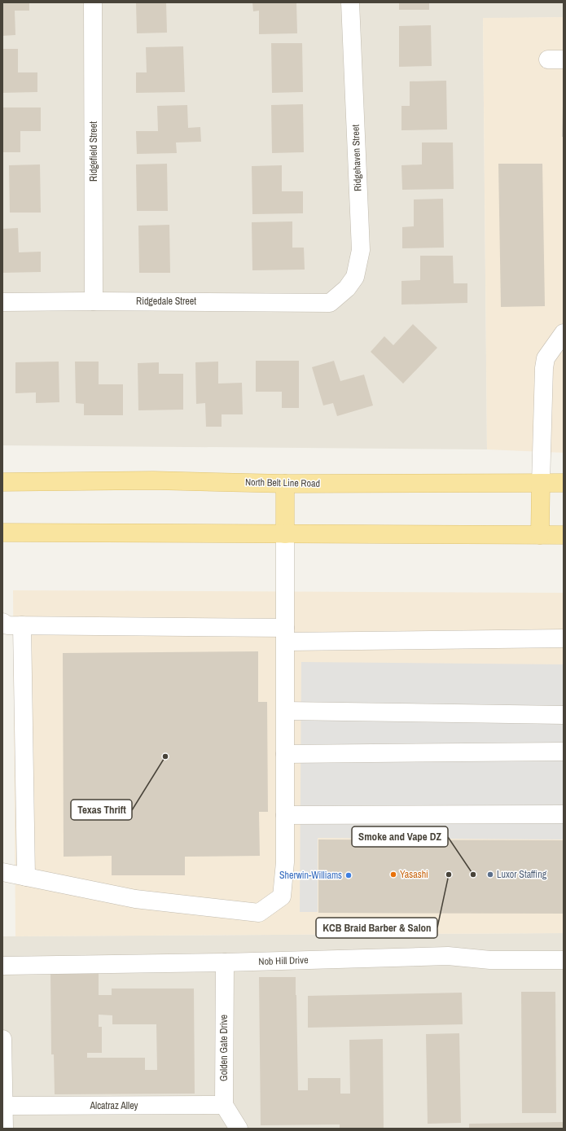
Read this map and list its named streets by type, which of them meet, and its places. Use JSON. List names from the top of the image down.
{
  "streets": {
    "main road": ["North Belt Line Road"],
    "street": [
      "Ridgefield Street",
      "Ridgehaven Street",
      "Ridgedale Street",
      "Nob Hill Drive",
      "Golden Gate Drive",
      "Alcatraz Alley"
    ]
  },
  "crossings": [
    ["Ridgefield Street", "Ridgedale Street"],
    ["Ridgehaven Street", "Ridgedale Street"],
    ["Nob Hill Drive", "Golden Gate Drive"],
    ["Golden Gate Drive", "Alcatraz Alley"]
  ],
  "places": [
    "Texas Thrift",
    "Yasashi",
    "KCB Braid Barber & Salon",
    "Smoke and Vape DZ",
    "Luxor Staffing",
    "Sherwin-Williams"
  ]
}
